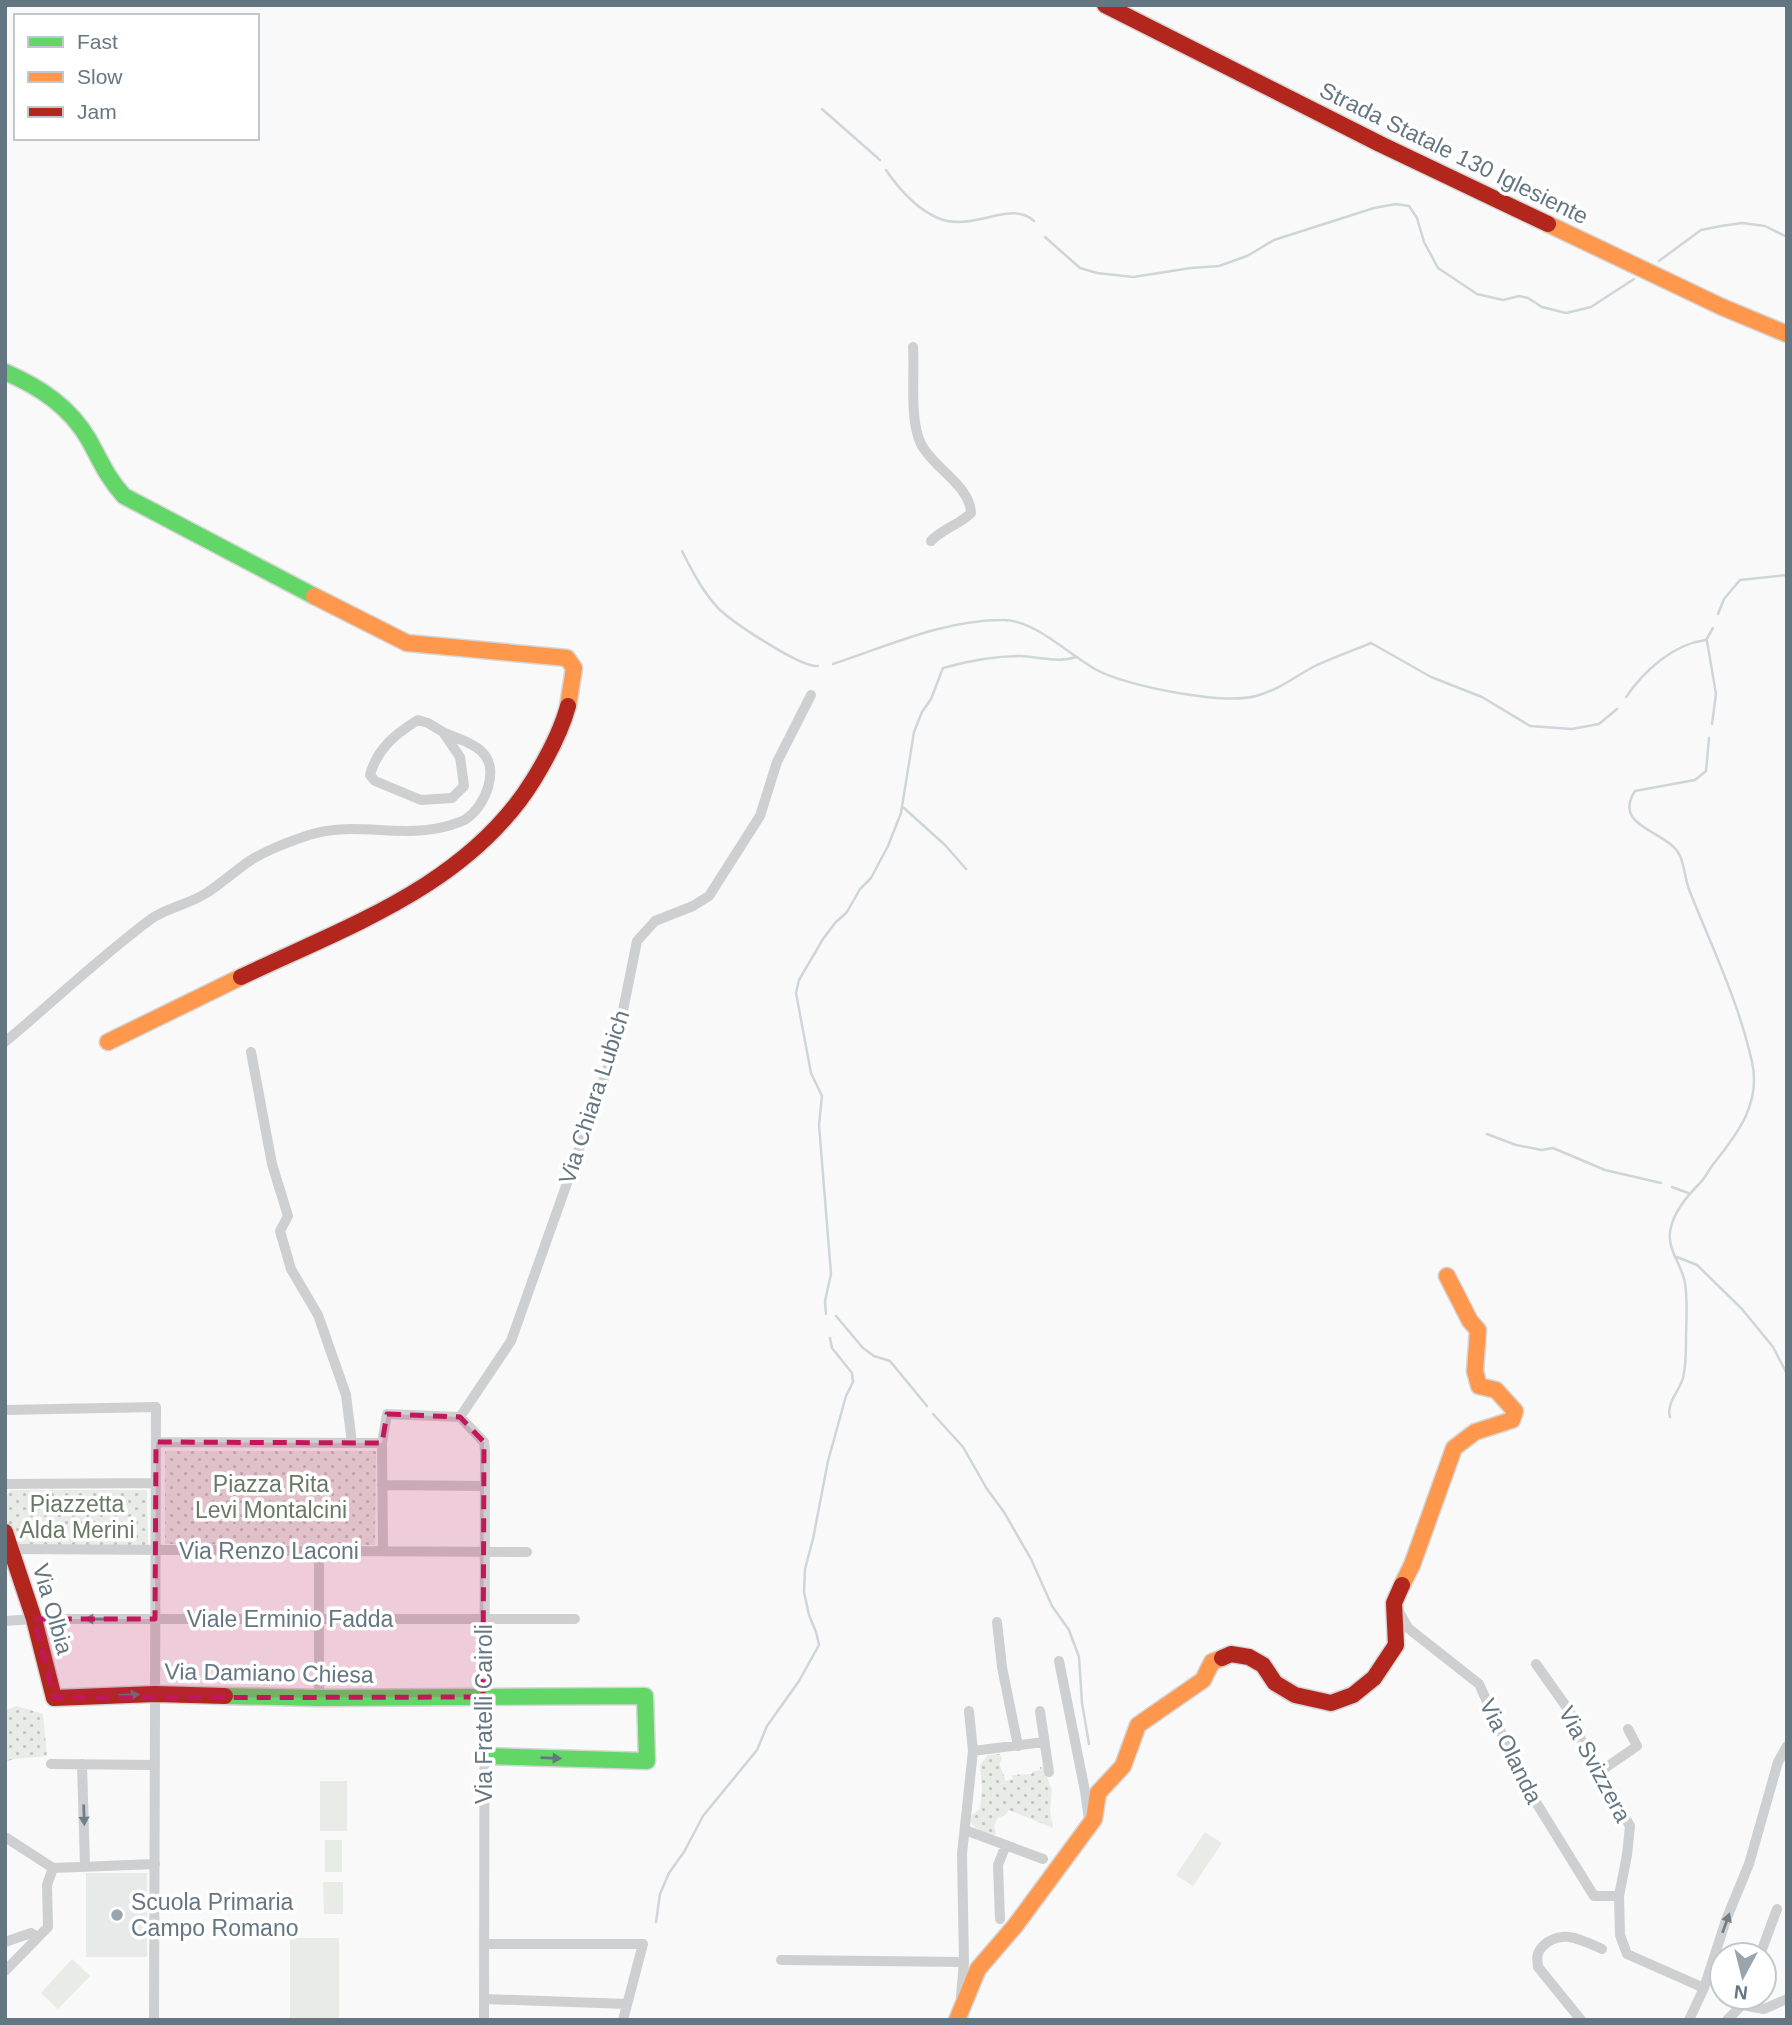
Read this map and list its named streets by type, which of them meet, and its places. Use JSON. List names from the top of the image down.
{
  "streets": {
    "main road": ["Strada Statale 130 Iglesiente", "Via Olbia", "Via Damiano Chiesa"],
    "street": [
      "Via Chiara Lubich",
      "Via Renzo Laconi",
      "Viale Erminio Fadda",
      "Via Fratelli Cairoli",
      "Via Olanda",
      "Via Svizzera"
    ]
  },
  "crossings": [
    ["Via Chiara Lubich", "Via Fratelli Cairoli"],
    ["Via Renzo Laconi", "Via Olbia"],
    ["Via Renzo Laconi", "Via Fratelli Cairoli"],
    ["Via Olbia", "Viale Erminio Fadda"],
    ["Via Olbia", "Via Damiano Chiesa"],
    ["Viale Erminio Fadda", "Via Fratelli Cairoli"],
    ["Via Damiano Chiesa", "Via Fratelli Cairoli"],
    ["Via Olanda", "Via Svizzera"]
  ],
  "parks": ["Piazza Rita Levi Montalcini", "Piazzetta Alda Merini"],
  "places": ["Scuola Primaria Campo Romano"],
  "legend": ["Fast", "Slow", "Jam"],
  "north": "bottom"
}
